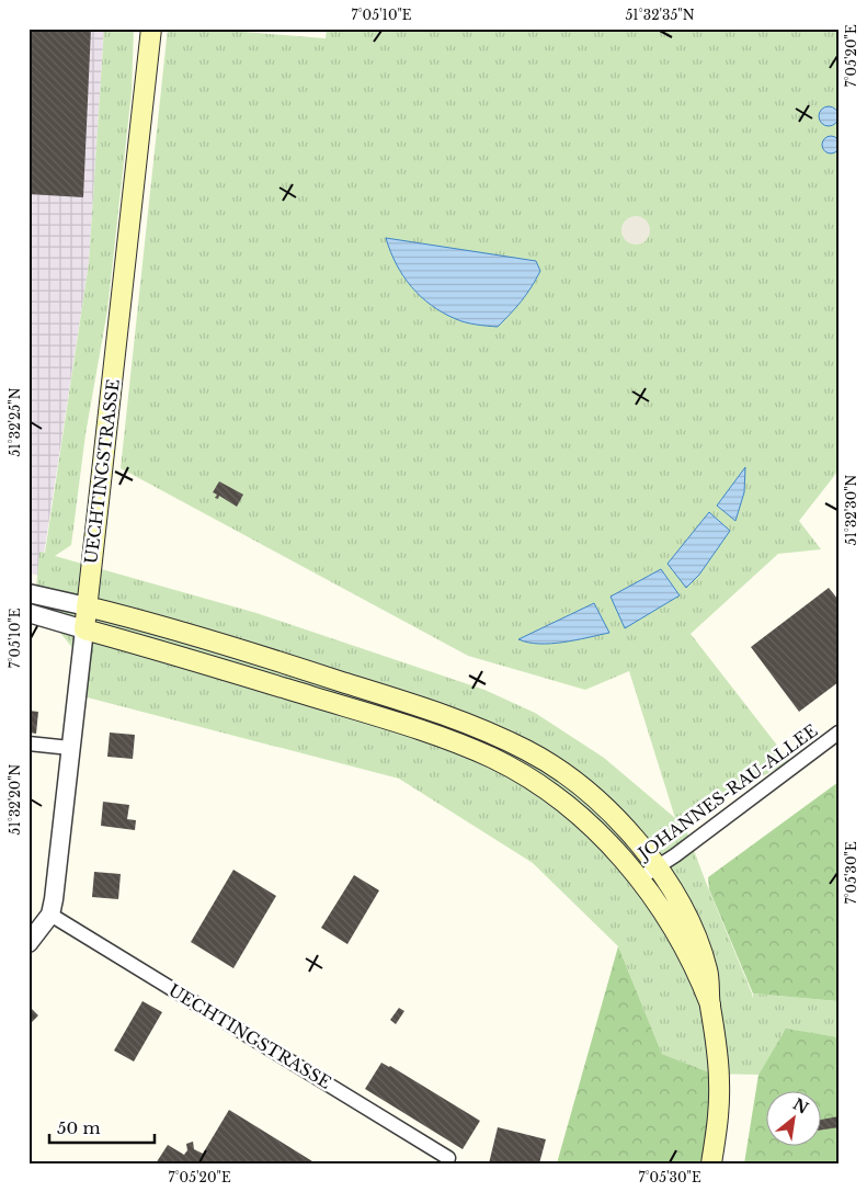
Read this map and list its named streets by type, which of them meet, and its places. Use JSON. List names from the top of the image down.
{
  "streets": {
    "main road": ["UECHTINGSTRASSE"],
    "street": ["JOHANNES-RAU-ALLEE"]
  },
  "scale_bar": "50 m",
  "north": "top right",
  "coordinates": [
    "7°05'10\"E",
    "51°32'35\"N",
    "7°05'20\"E",
    "51°32'25\"N",
    "51°32'30\"N",
    "51°32'20\"N",
    "7°05'30\"E"
  ]
}
